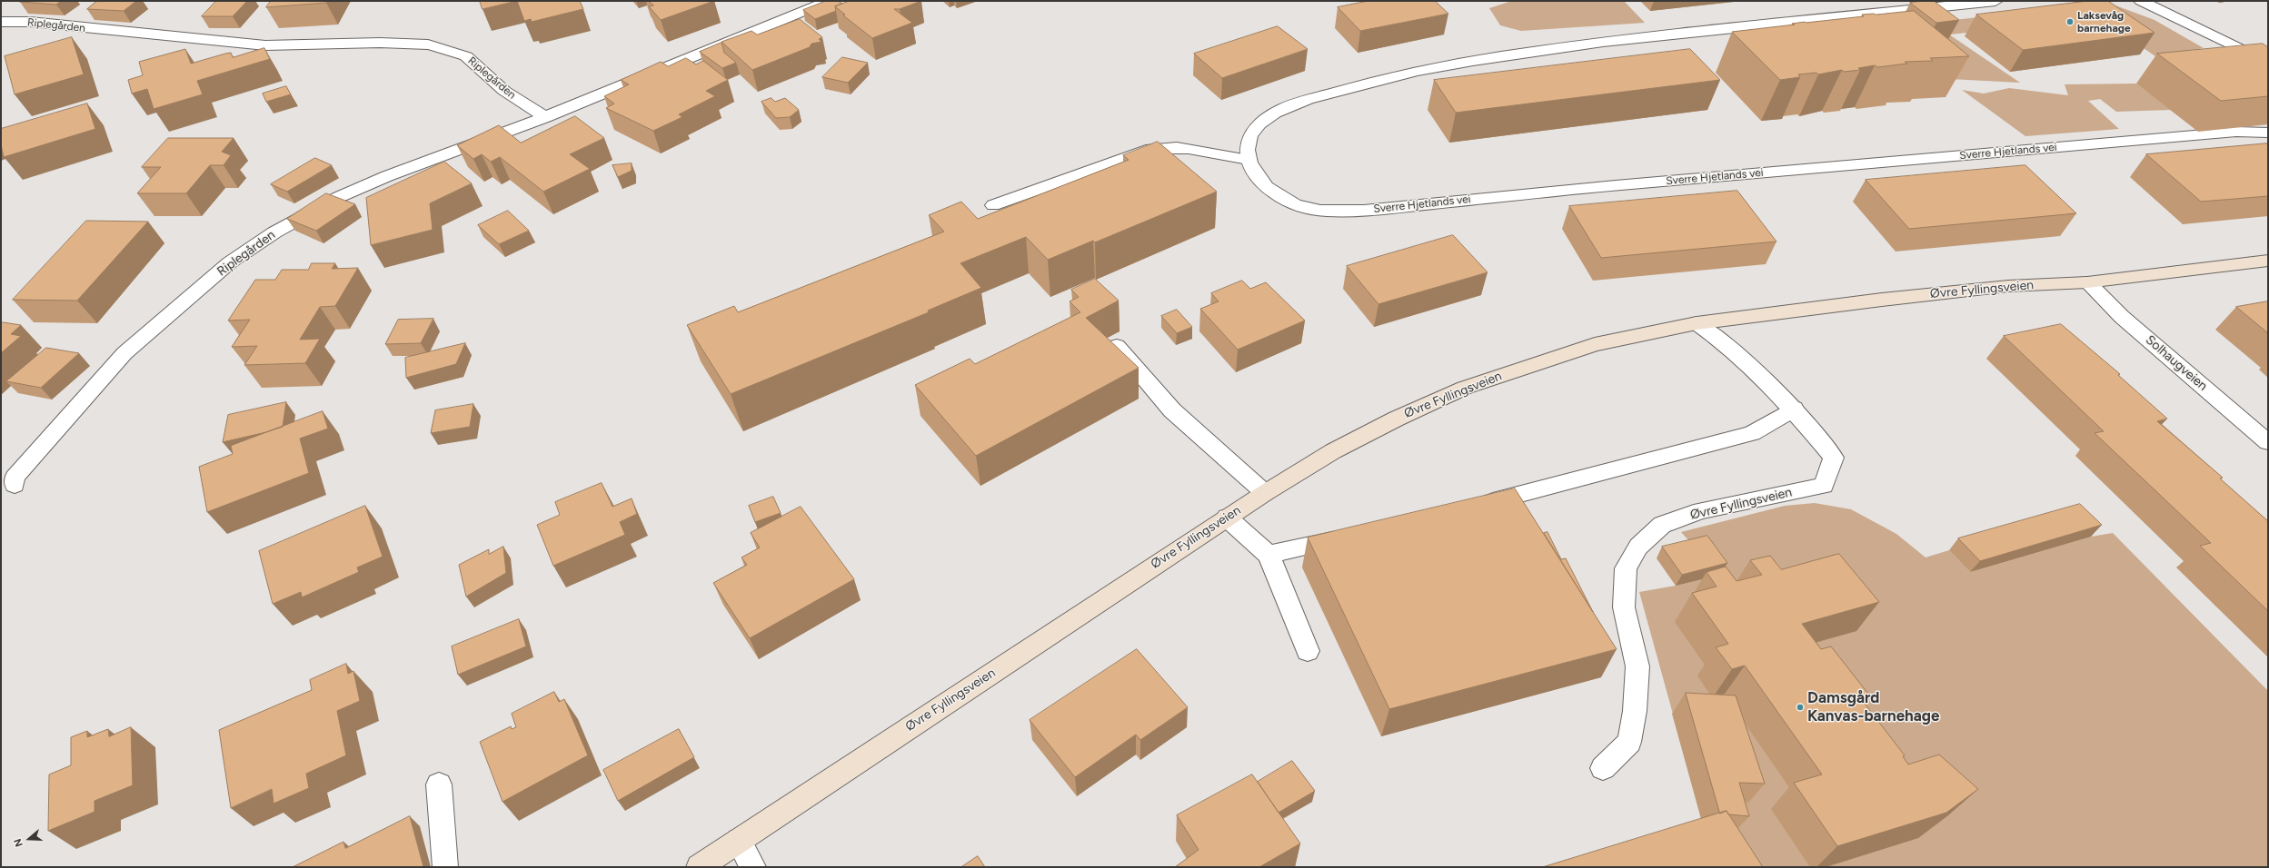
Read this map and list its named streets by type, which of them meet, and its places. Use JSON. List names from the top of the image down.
{
  "streets": {
    "main road": ["Øvre Fyllingsveien"],
    "street": ["Riplegården", "Sverre Hjetlands vei", "Solhaugveien"]
  },
  "crossings": [
    ["Øvre Fyllingsveien", "Solhaugveien"]
  ],
  "places": ["Laksevåg barnehage", "Damsgård Kanvas-barnehage"],
  "north": "left"
}
